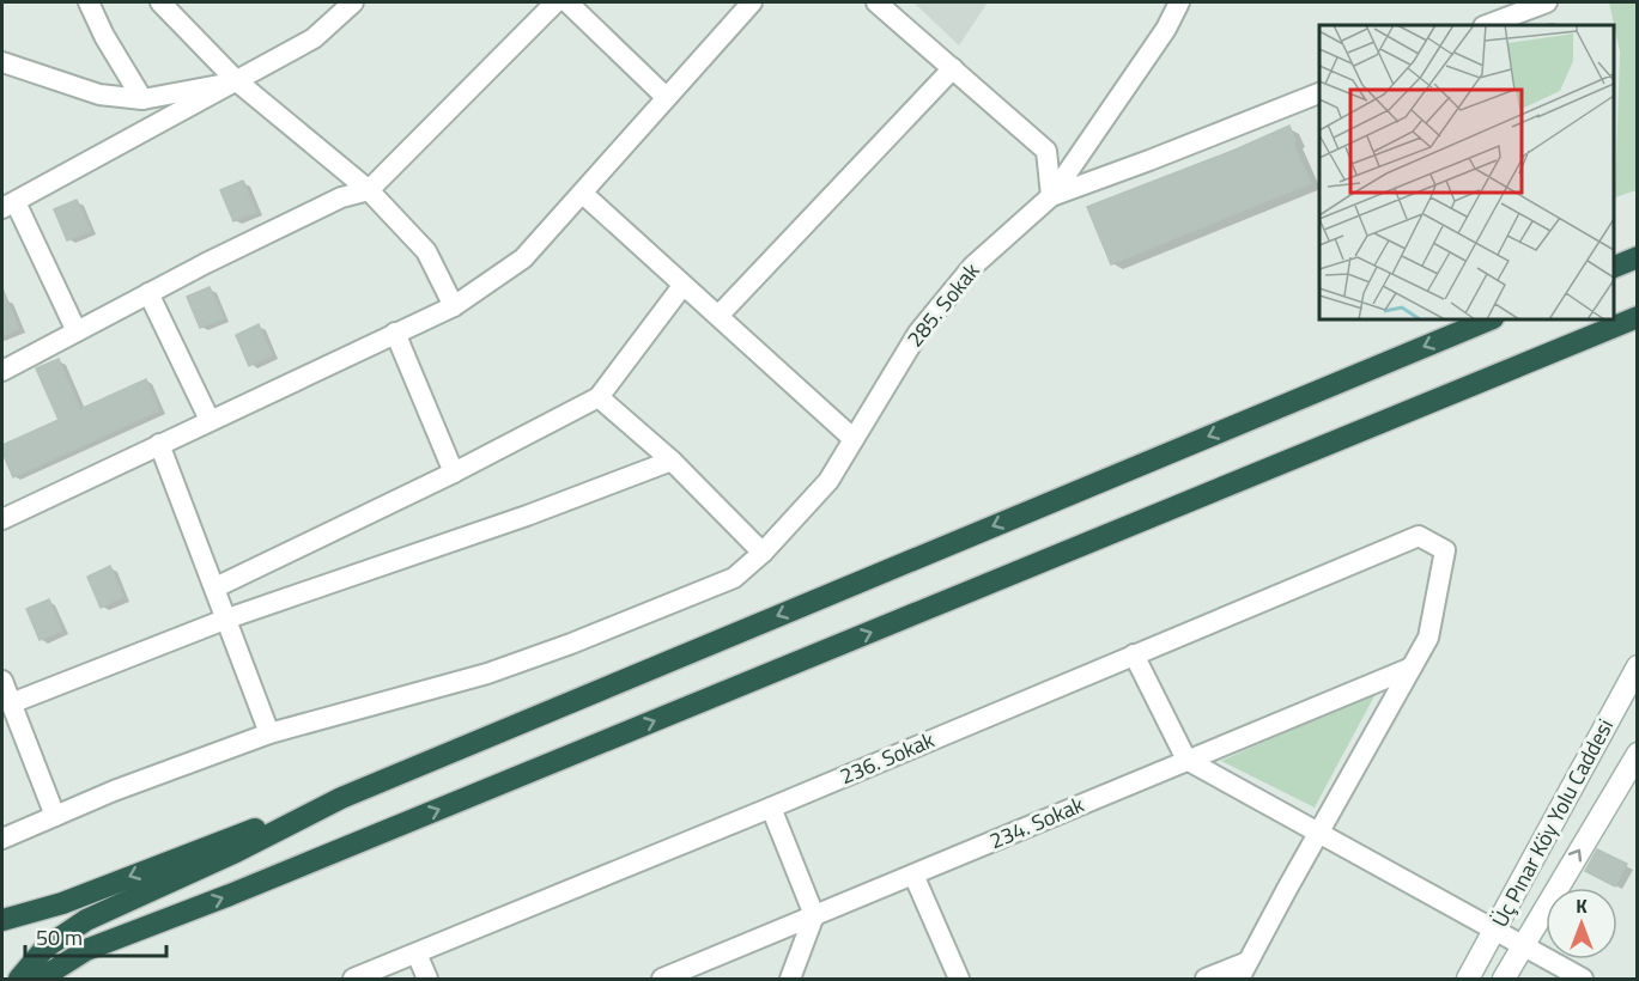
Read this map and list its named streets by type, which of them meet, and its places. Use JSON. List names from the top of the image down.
{
  "streets": {
    "main road": ["Üç Pınar Köy Yolu Caddesi"],
    "street": ["285. Sokak", "236. Sokak", "234. Sokak"]
  },
  "crossings": [
    ["236. Sokak", "234. Sokak"]
  ],
  "scale_bar": "50 m",
  "north": "top"
}
